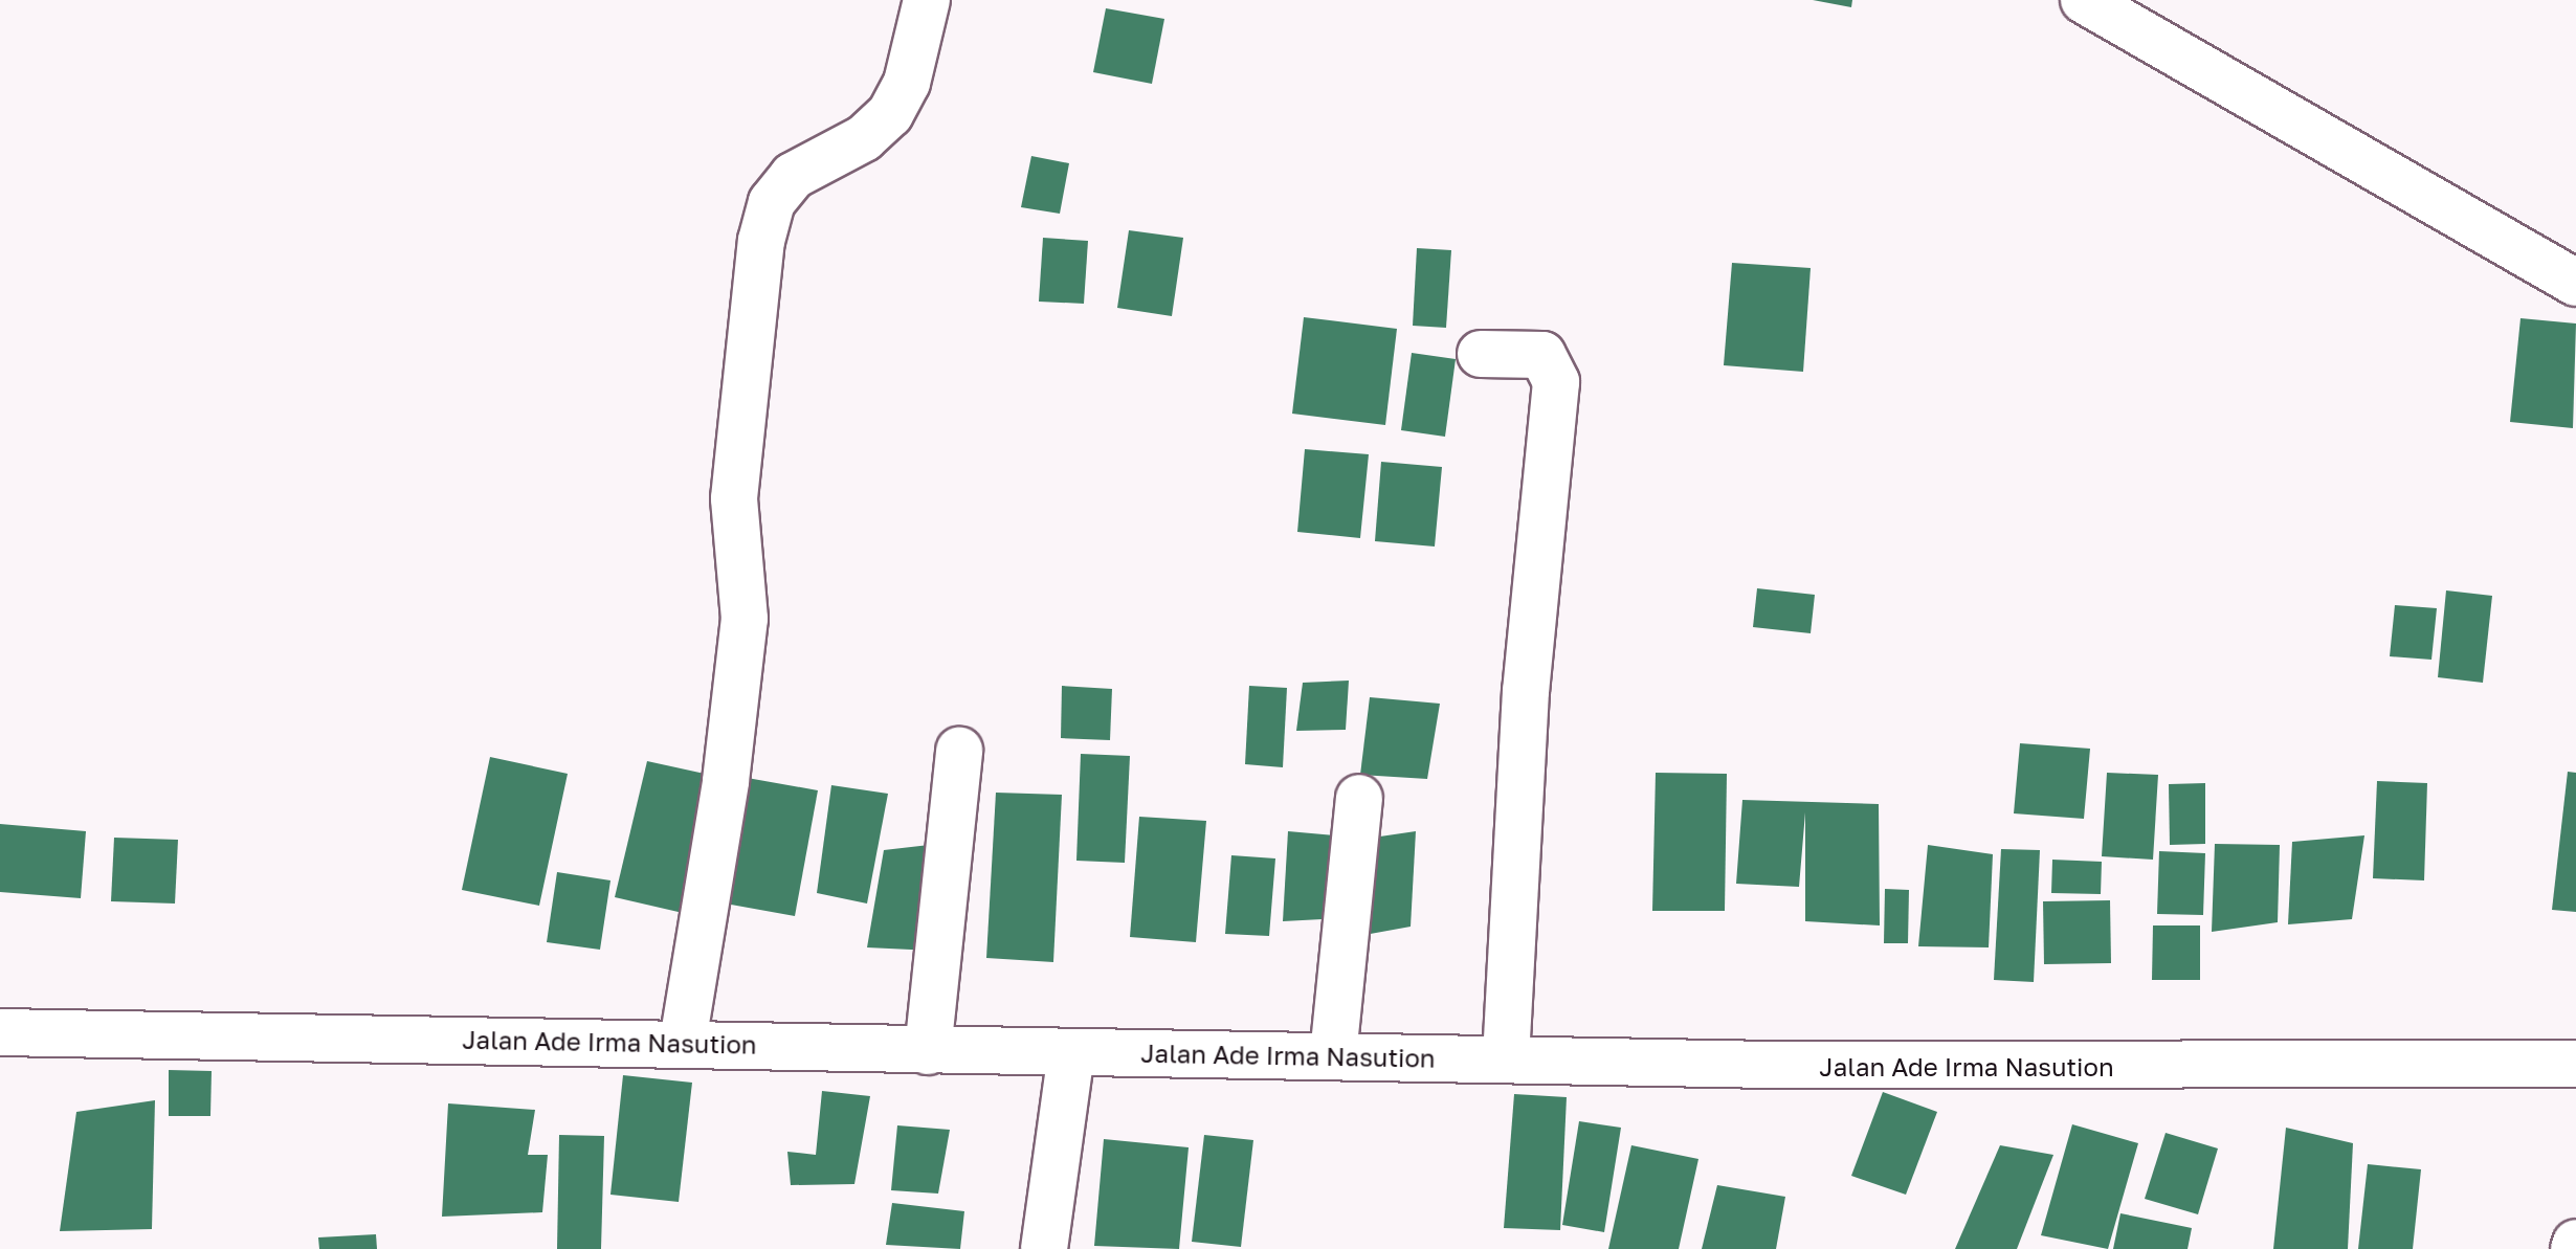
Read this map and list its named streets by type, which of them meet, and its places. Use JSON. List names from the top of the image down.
{
  "streets": {
    "street": ["Jalan Ade Irma Nasution"]
  }
}
